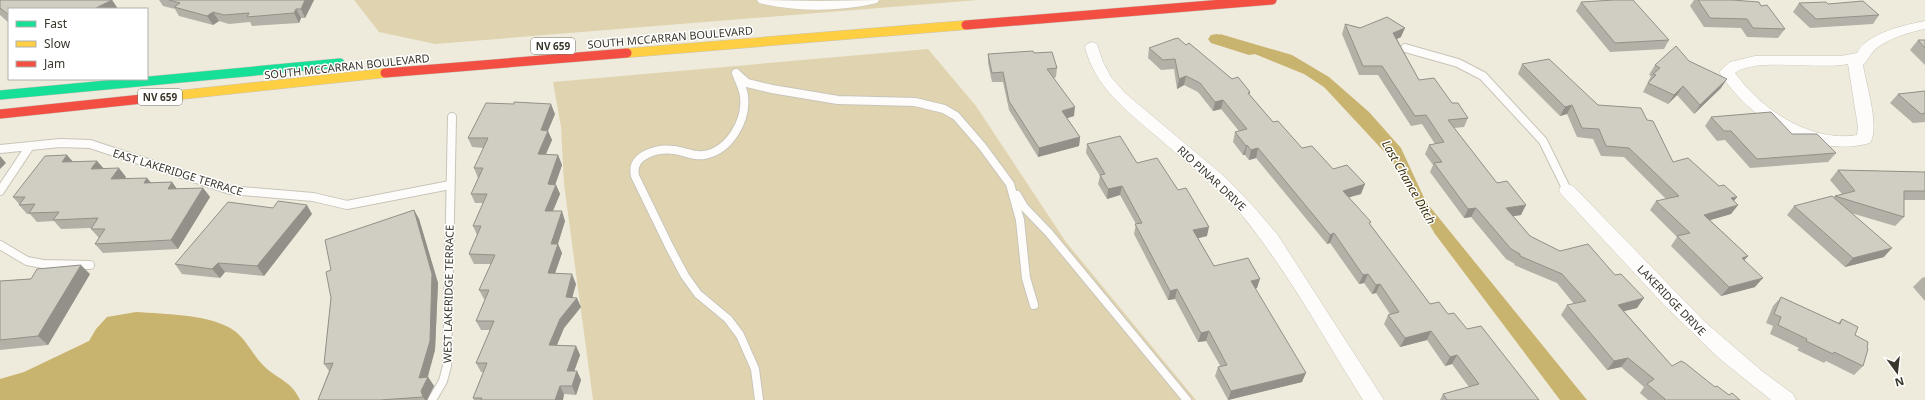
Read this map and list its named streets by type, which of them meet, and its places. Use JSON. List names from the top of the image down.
{
  "streets": {
    "main road": ["SOUTH MCCARRAN BOULEVARD", "NV 659"],
    "street": ["RIO PINAR DRIVE", "LAKERIDGE DRIVE"],
    "lane": ["EAST LAKERIDGE TERRACE", "WEST LAKERIDGE TERRACE"]
  },
  "crossings": [
    ["EAST LAKERIDGE TERRACE", "WEST LAKERIDGE TERRACE"]
  ],
  "water": ["Last Chance Ditch"],
  "legend": ["Fast", "Slow", "Jam"],
  "north": "bottom"
}
